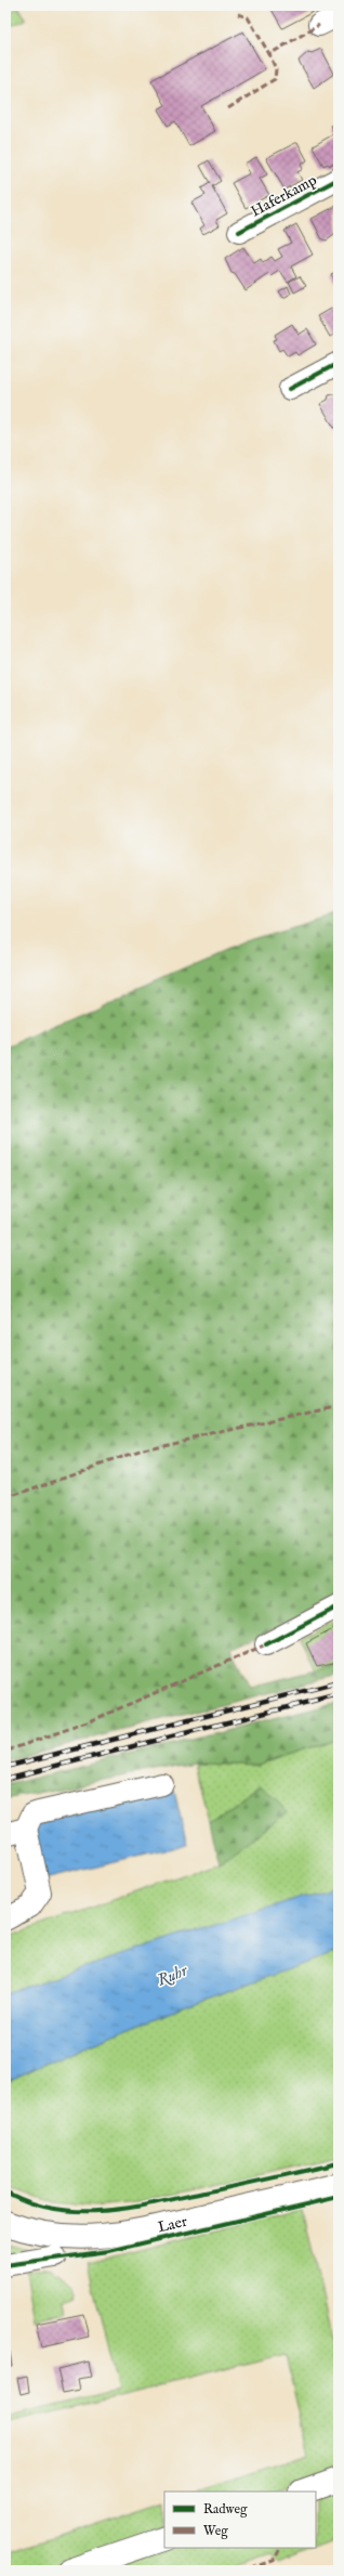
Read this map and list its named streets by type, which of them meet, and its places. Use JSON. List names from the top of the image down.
{
  "streets": {
    "main road": ["Laer"],
    "street": ["Haferkamp"]
  },
  "water": ["Ruhr"],
  "legend": ["Radweg", "Weg"]
}
